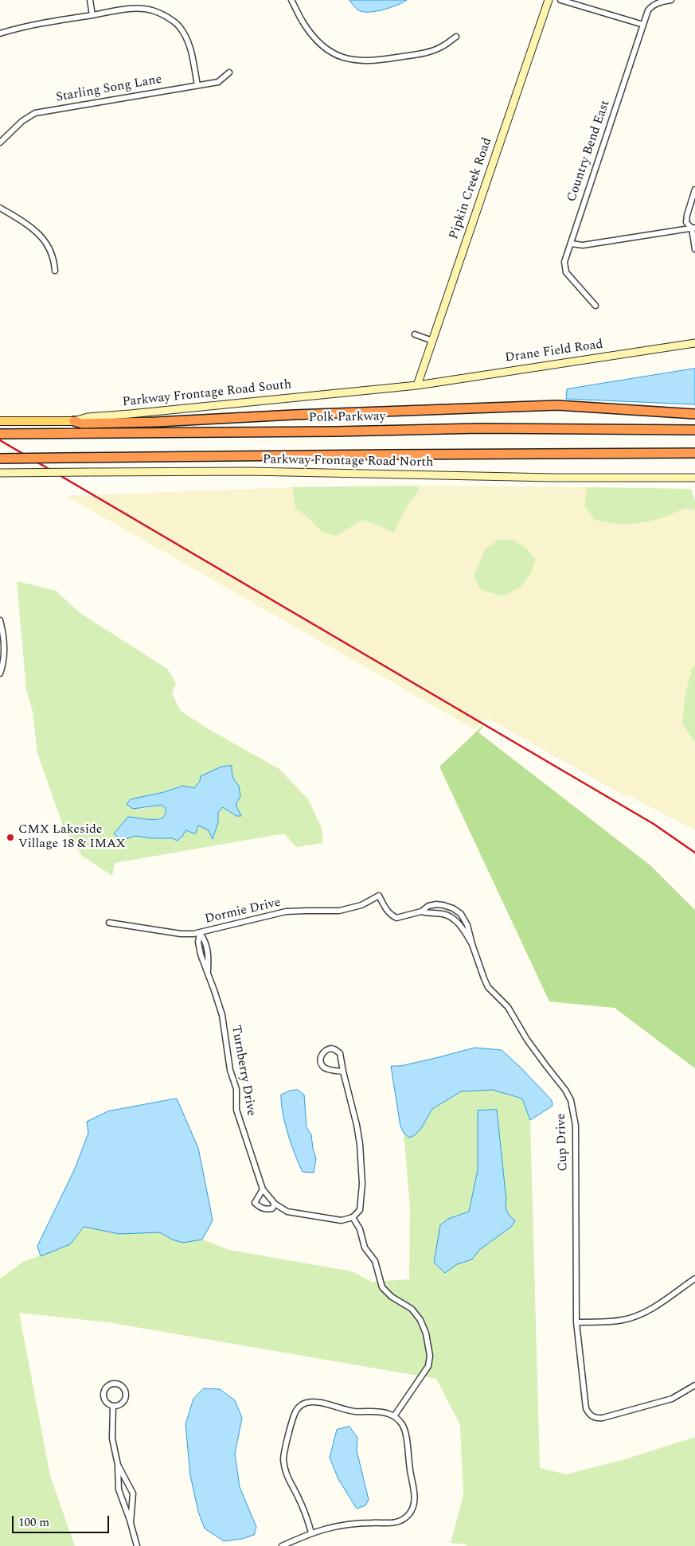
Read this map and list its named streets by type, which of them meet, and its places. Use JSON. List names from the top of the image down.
{
  "streets": {
    "highway": ["Polk Parkway"],
    "main road": [
      "Pipkin Creek Road",
      "Drane Field Road",
      "Parkway Frontage Road South",
      "Parkway Frontage Road North"
    ],
    "street": [
      "Starling Song Lane",
      "Country Bend East",
      "Dormie Drive",
      "Turnberry Drive",
      "Cup Drive"
    ]
  },
  "crossings": [
    ["Pipkin Creek Road", "Drane Field Road"],
    ["Pipkin Creek Road", "Parkway Frontage Road South"],
    ["Drane Field Road", "Parkway Frontage Road South"],
    ["Dormie Drive", "Turnberry Drive"]
  ],
  "places": ["CMX Lakeside Village 18 & IMAX"],
  "scale_bar": "100 m"
}
